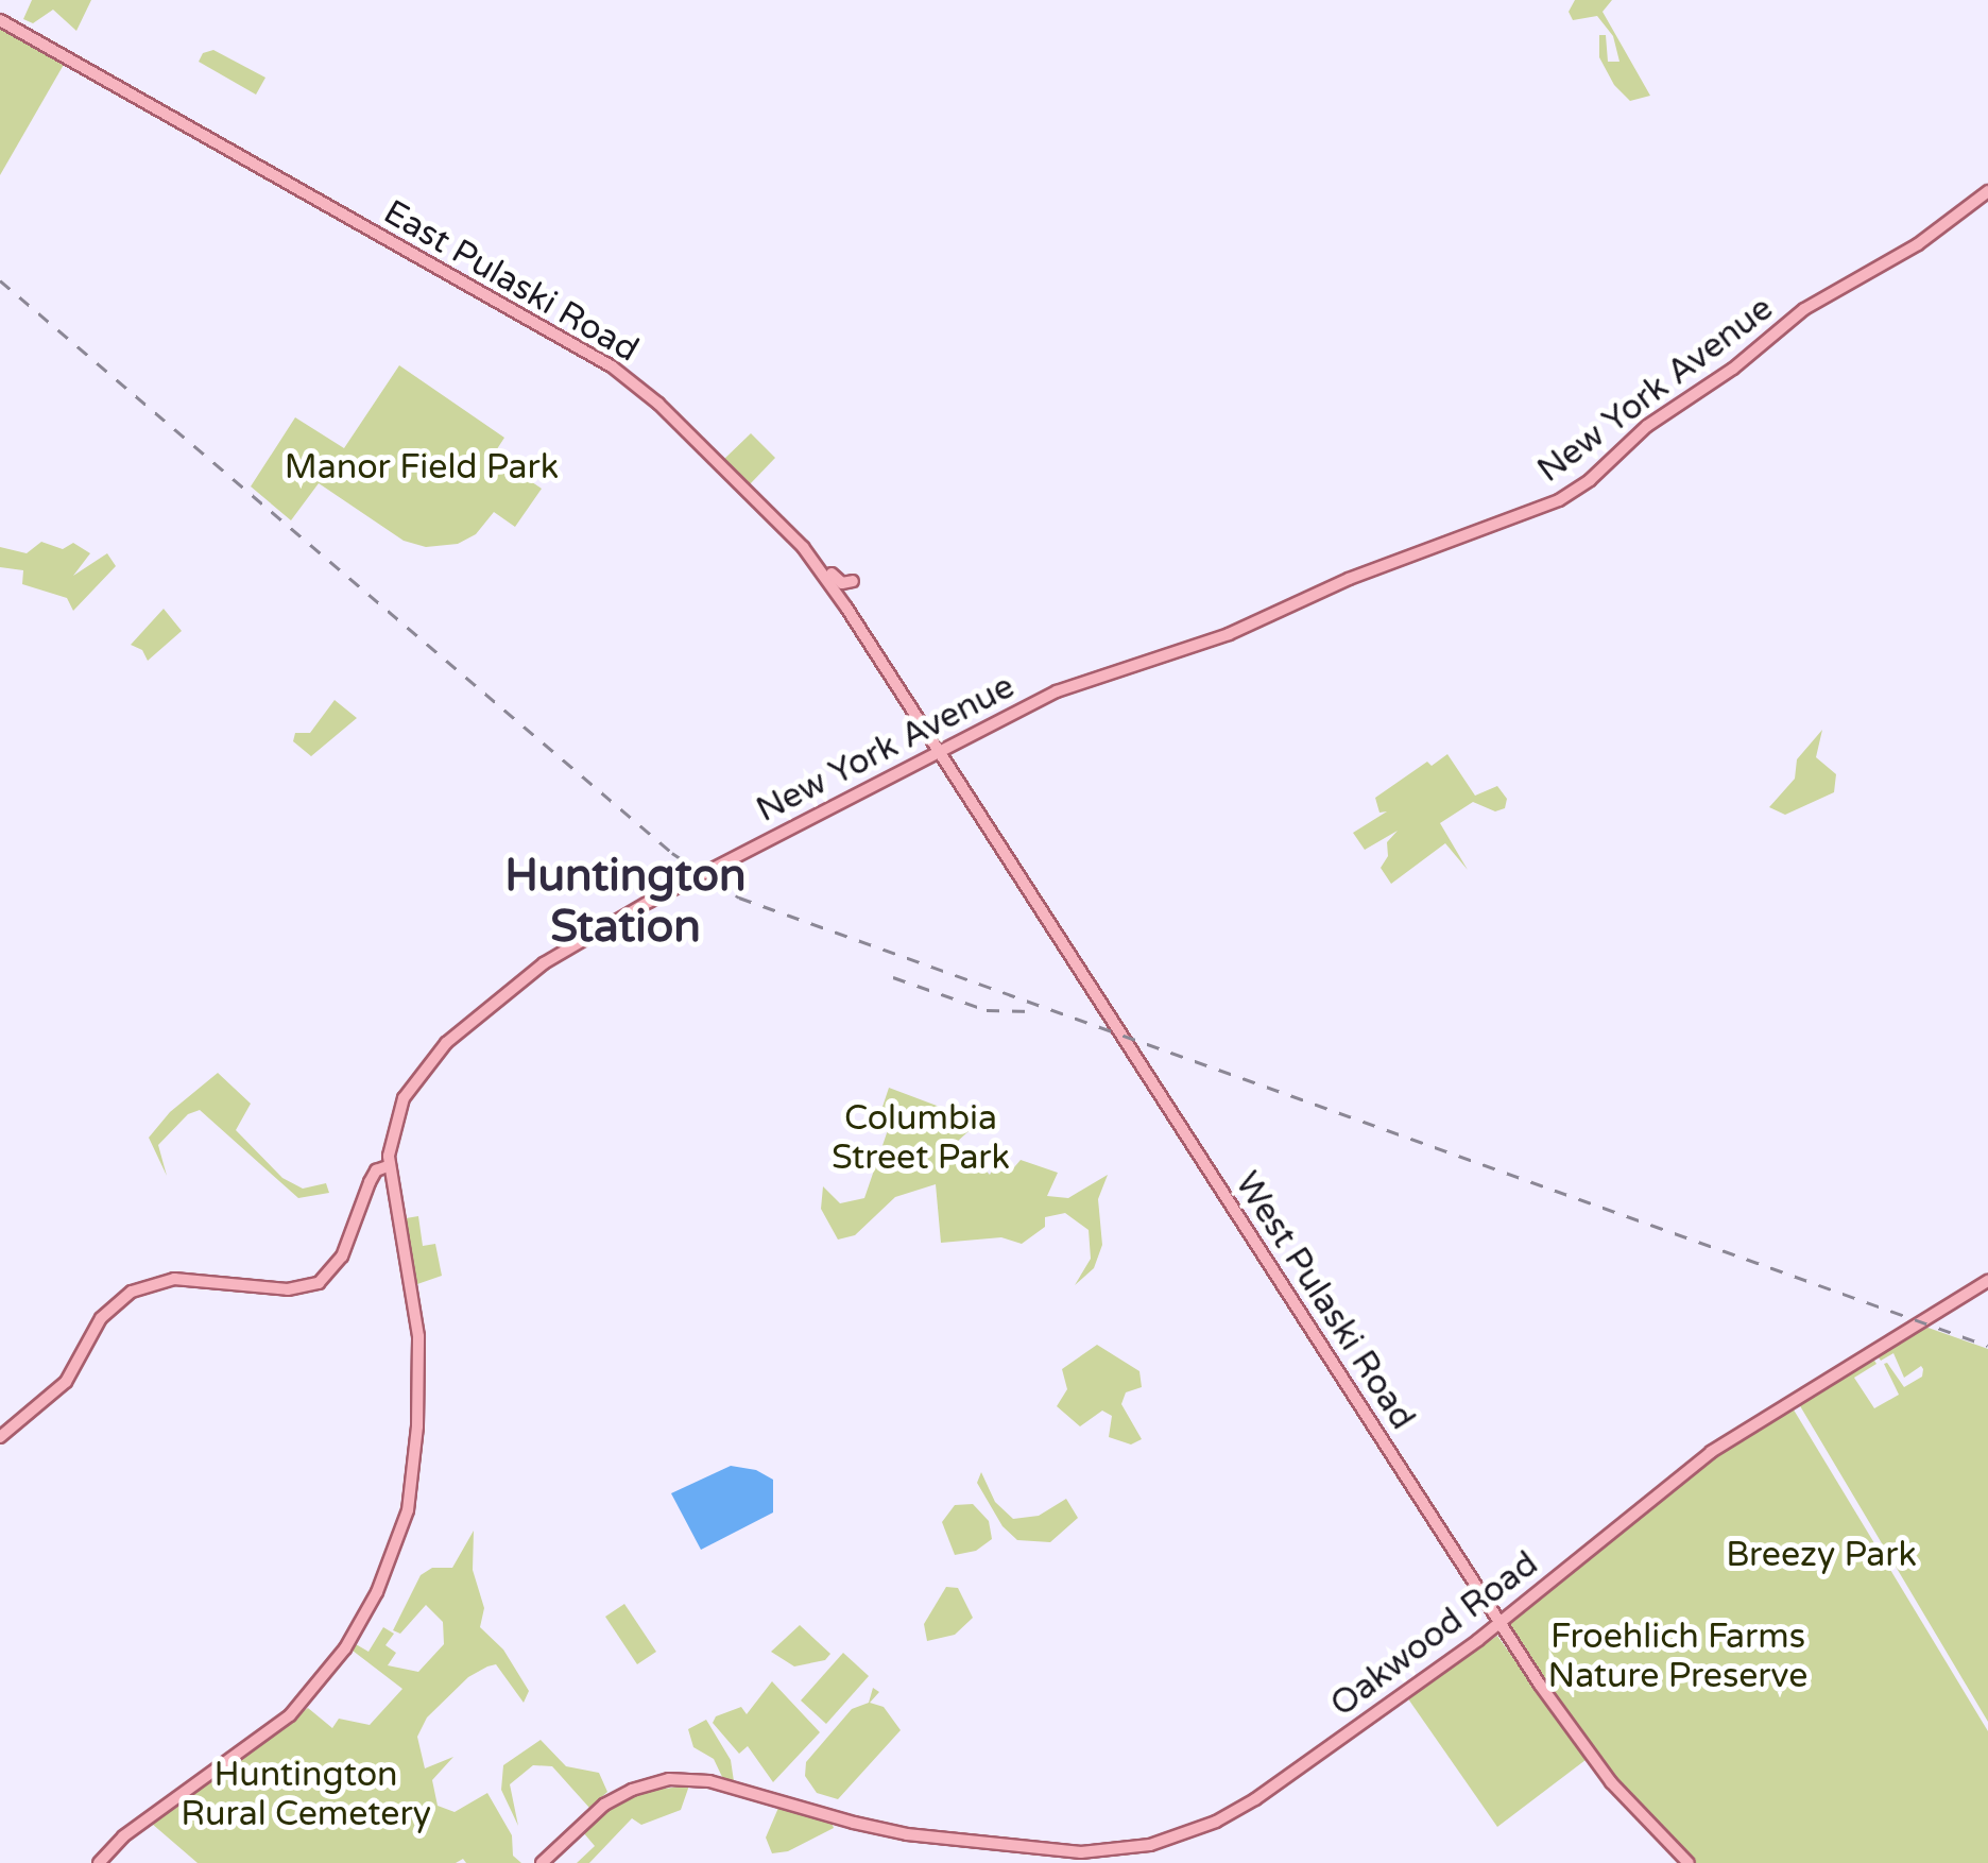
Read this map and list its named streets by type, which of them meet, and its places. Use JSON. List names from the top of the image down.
{
  "streets": {
    "main road": [
      "East Pulaski Road",
      "New York Avenue",
      "West Pulaski Road",
      "Oakwood Road"
    ]
  },
  "crossings": [
    ["East Pulaski Road", "New York Avenue"],
    ["East Pulaski Road", "West Pulaski Road"],
    ["New York Avenue", "West Pulaski Road"],
    ["West Pulaski Road", "Oakwood Road"]
  ],
  "districts": ["Huntington Station"],
  "parks": [
    "Manor Field Park",
    "Columbia Street Park",
    "Breezy Park",
    "Froehlich Farms Nature Preserve",
    "Huntington Rural Cemetery"
  ]
}
